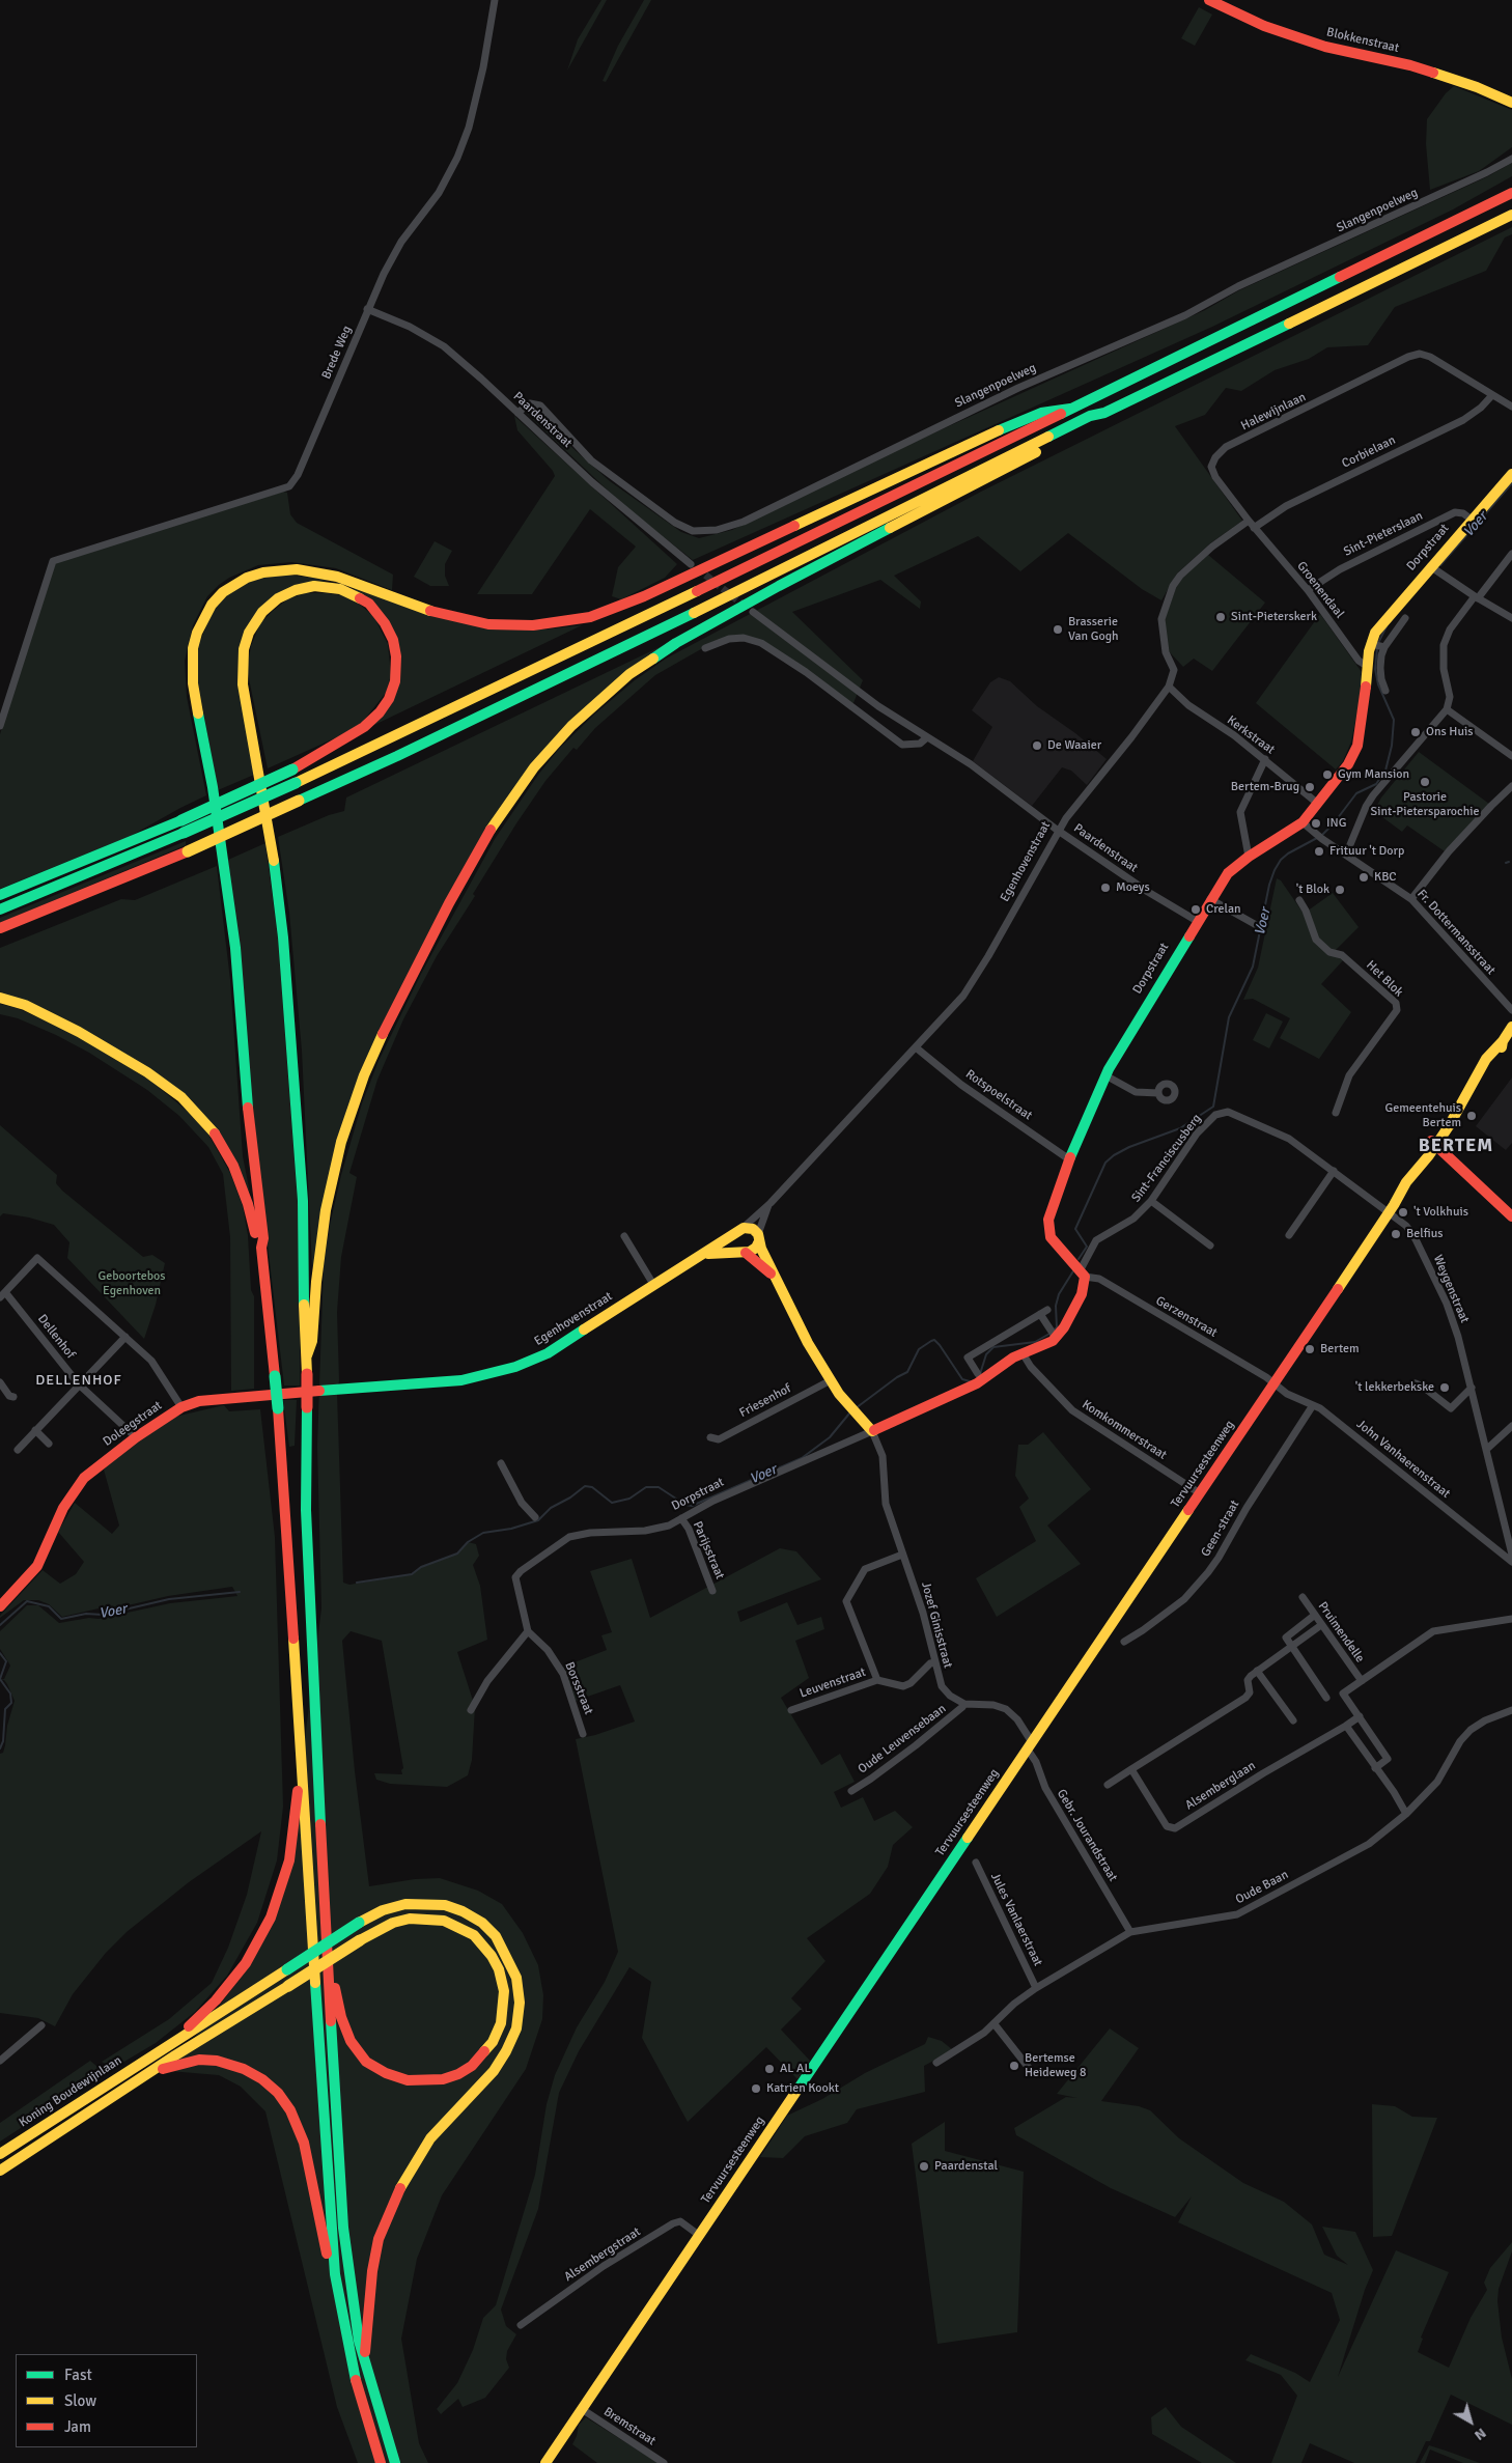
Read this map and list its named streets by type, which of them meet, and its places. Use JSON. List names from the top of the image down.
{
  "streets": {
    "main road": [
      "Blokkenstraat",
      "Dorpstraat",
      "Egenhovenstraat",
      "Doleegstraat",
      "Tervuursesteenweg",
      "Koning Boudewijnlaan"
    ],
    "street": [
      "Slangenpoelweg",
      "Brede Weg",
      "Halewijnlaan",
      "Paardenstraat",
      "Corbielaan",
      "Sint-Pieterslaan",
      "Groenendaal",
      "Kerkstraat",
      "Fr. Dottermansstraat",
      "Het Blok",
      "Rotspoelstraat",
      "Sint-Franciscusberg",
      "Weygenstraat",
      "Gerzenstraat",
      "Dellenhof",
      "Friesenhof",
      "Komkommerstraat",
      "John Vanhaerenstraat",
      "Geen-straat",
      "Parijsstraat",
      "Jozef Ginisstraat",
      "Pruimendelle",
      "Leuvenstraat",
      "Borsstraat",
      "Oude Leuvensebaan",
      "Alsemberglaan",
      "Gebr. Jourandstraat",
      "Oude Baan",
      "Jules Vanlaerstraat",
      "Alsembergstraat",
      "Bremstraat"
    ]
  },
  "crossings": [
    ["Slangenpoelweg", "Paardenstraat"],
    ["Brede Weg", "Paardenstraat"],
    ["Halewijnlaan", "Corbielaan"],
    ["Halewijnlaan", "Groenendaal"],
    ["Paardenstraat", "Dorpstraat"],
    ["Paardenstraat", "Egenhovenstraat"],
    ["Corbielaan", "Groenendaal"],
    ["Sint-Pieterslaan", "Dorpstraat"],
    ["Sint-Pieterslaan", "Groenendaal"],
    ["Dorpstraat", "Groenendaal"],
    ["Dorpstraat", "Kerkstraat"],
    ["Dorpstraat", "Fr. Dottermansstraat"],
    ["Dorpstraat", "Rotspoelstraat"],
    ["Dorpstraat", "Sint-Franciscusberg"],
    ["Dorpstraat", "Gerzenstraat"],
    ["Dorpstraat", "Komkommerstraat"],
    ["Dorpstraat", "Parijsstraat"],
    ["Dorpstraat", "Jozef Ginisstraat"],
    ["Dorpstraat", "Borsstraat"],
    ["Kerkstraat", "Egenhovenstraat"],
    ["Egenhovenstraat", "Rotspoelstraat"],
    ["Egenhovenstraat", "Doleegstraat"],
    ["Sint-Franciscusberg", "Weygenstraat"],
    ["Sint-Franciscusberg", "Gerzenstraat"],
    ["Sint-Franciscusberg", "Tervuursesteenweg"],
    ["Weygenstraat", "Tervuursesteenweg"],
    ["Gerzenstraat", "John Vanhaerenstraat"],
    ["Gerzenstraat", "Tervuursesteenweg"],
    ["Dellenhof", "Doleegstraat"],
    ["Komkommerstraat", "Tervuursesteenweg"],
    ["John Vanhaerenstraat", "Tervuursesteenweg"],
    ["John Vanhaerenstraat", "Geen-straat"],
    ["Tervuursesteenweg", "Gebr. Jourandstraat"],
    ["Tervuursesteenweg", "Alsembergstraat"],
    ["Tervuursesteenweg", "Bremstraat"],
    ["Jozef Ginisstraat", "Leuvenstraat"],
    ["Jozef Ginisstraat", "Oude Leuvensebaan"],
    ["Gebr. Jourandstraat", "Oude Baan"],
    ["Oude Baan", "Jules Vanlaerstraat"]
  ],
  "districts": ["BERTEM", "DELLENHOF"],
  "water": ["Voer"],
  "parks": ["Geboortebos Egenhoven"],
  "places": [
    "Sint-Pieterskerk",
    "Brasserie Van Gogh",
    "Ons Huis",
    "De Waaier",
    "Gym Mansion",
    "Pastorie Sint-Pietersparochie",
    "Bertem-Brug",
    "ING",
    "Frituur 't Dorp",
    "KBC",
    "Moeys",
    "'t Blok",
    "Crelan",
    "Gemeentehuis Bertem",
    "'t Volkhuis",
    "Belfius",
    "Bertem",
    "'t lekkerbekske",
    "Bertemse Heideweg 8",
    "AL AL",
    "Katrien Kookt",
    "Paardenstal"
  ],
  "legend": ["Fast", "Slow", "Jam"],
  "north": "bottom right"
}
